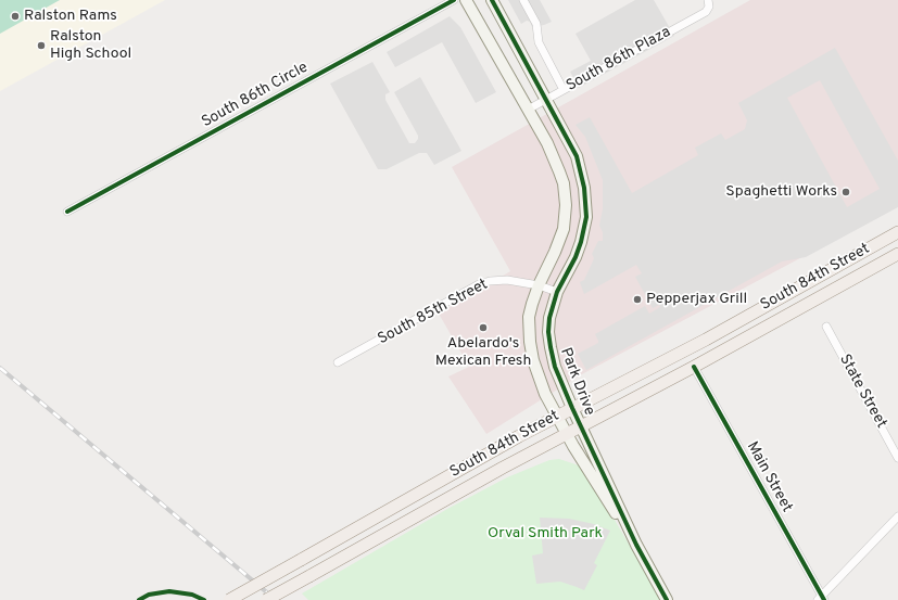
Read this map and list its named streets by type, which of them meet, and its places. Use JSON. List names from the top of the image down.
{
  "streets": {
    "main road": ["South 84th Street"],
    "street": [
      "South 86th Plaza",
      "South 86th Circle",
      "South 85th Street",
      "Park Drive",
      "State Street",
      "Main Street"
    ]
  },
  "crossings": [
    ["South 86th Plaza", "Park Drive"],
    ["South 84th Street", "Park Drive"],
    ["South 84th Street", "Main Street"],
    ["South 85th Street", "Park Drive"]
  ],
  "parks": ["Orval Smith Park"],
  "places": [
    "Ralston Rams",
    "Ralston High School",
    "Spaghetti Works",
    "Pepperjax Grill",
    "Abelardo's Mexican Fresh"
  ]
}
